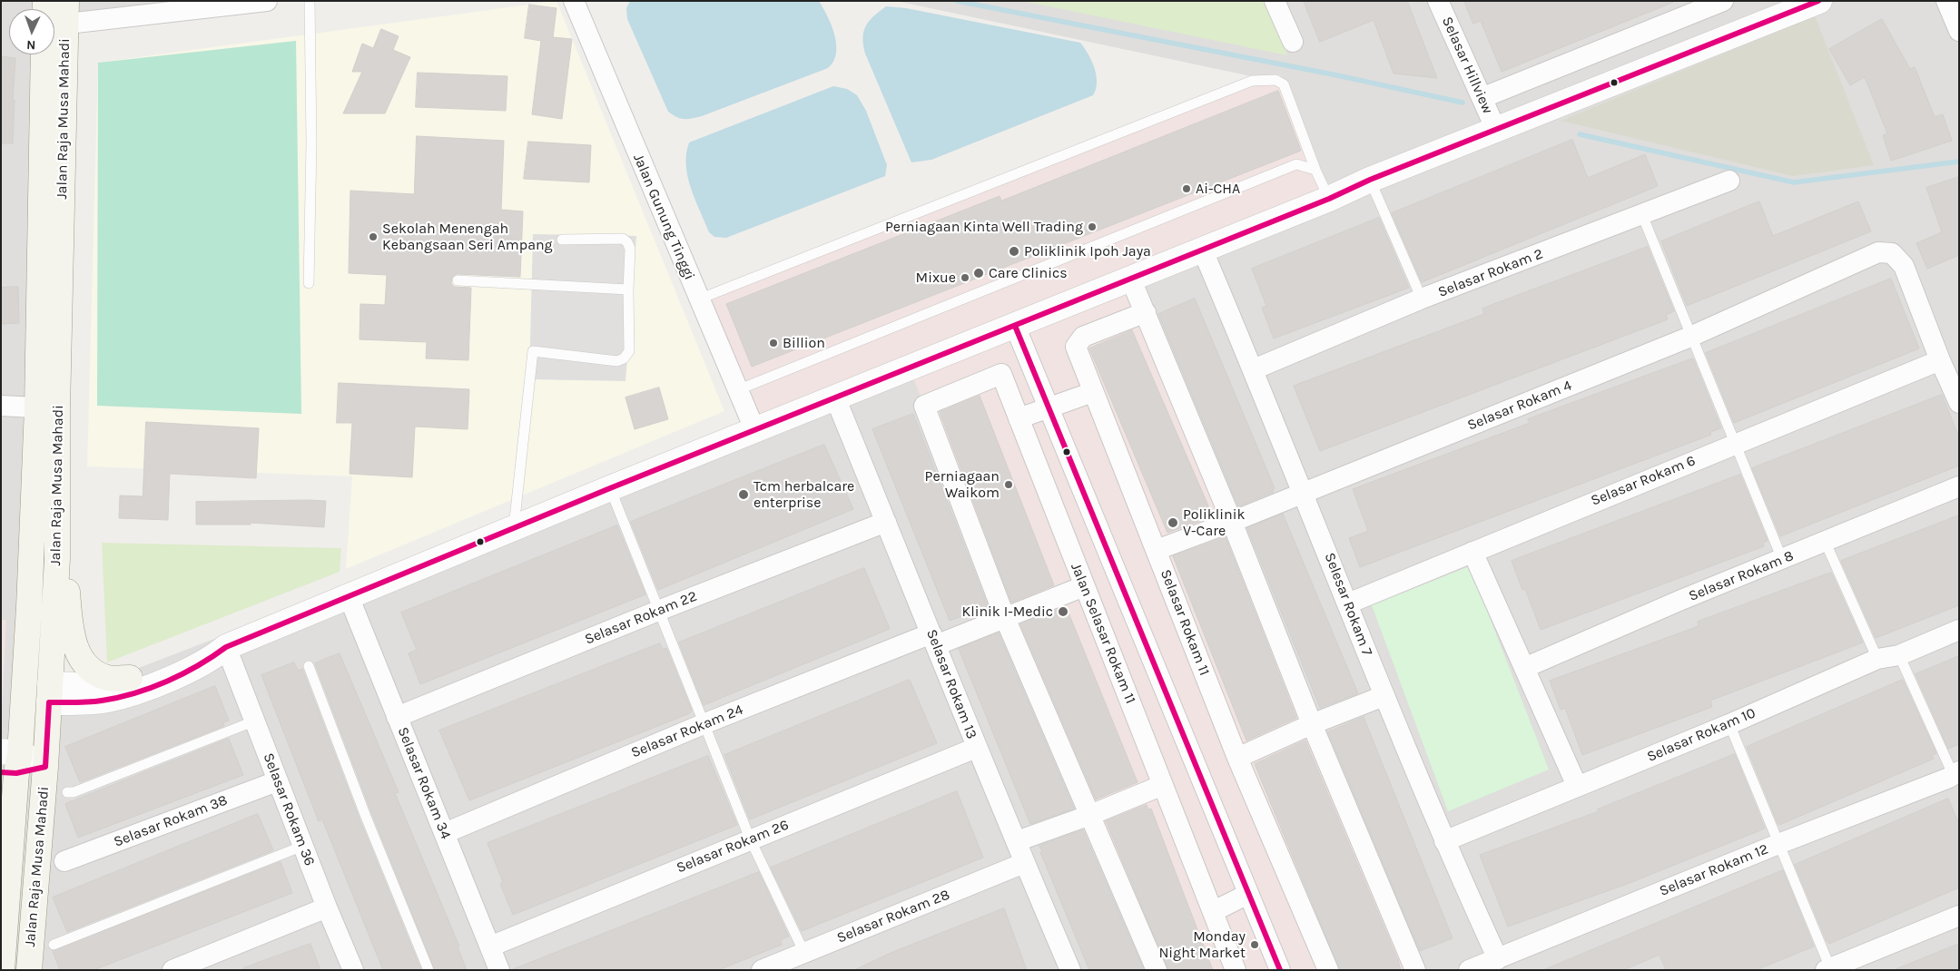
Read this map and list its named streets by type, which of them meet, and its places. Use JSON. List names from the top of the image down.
{
  "streets": {
    "main road": ["Jalan Raja Musa Mahadi"],
    "street": [
      "Selasar Hillview",
      "Jalan Gunung Tinggi",
      "Selasar Rokam 2",
      "Selasar Rokam 4",
      "Selasar Rokam 6",
      "Selasar Rokam 8",
      "Selesar Rokam 7",
      "Selasar Rokam 22",
      "Selasar Rokam 11",
      "Jalan Selasar Rokam 11",
      "Selasar Rokam 13",
      "Selasar Rokam 24",
      "Selasar Rokam 10",
      "Selasar Rokam 34",
      "Selasar Rokam 36",
      "Selasar Rokam 38",
      "Selasar Rokam 26",
      "Selasar Rokam 12",
      "Selasar Rokam 28"
    ]
  },
  "crossings": [
    ["Selasar Rokam 2", "Selesar Rokam 7"],
    ["Selasar Rokam 4", "Selasar Rokam 6"],
    ["Selasar Rokam 4", "Selesar Rokam 7"],
    ["Selasar Rokam 4", "Selasar Rokam 11"],
    ["Selasar Rokam 6", "Selesar Rokam 7"],
    ["Selesar Rokam 7", "Selasar Rokam 10"],
    ["Selesar Rokam 7", "Selasar Rokam 12"],
    ["Selasar Rokam 22", "Selasar Rokam 13"],
    ["Selasar Rokam 22", "Selasar Rokam 34"],
    ["Jalan Selasar Rokam 11", "Selasar Rokam 24"],
    ["Selasar Rokam 13", "Selasar Rokam 24"],
    ["Selasar Rokam 13", "Selasar Rokam 26"],
    ["Selasar Rokam 13", "Selasar Rokam 28"],
    ["Selasar Rokam 24", "Selasar Rokam 34"],
    ["Selasar Rokam 34", "Selasar Rokam 26"],
    ["Selasar Rokam 36", "Selasar Rokam 38"]
  ],
  "places": [
    "Ai-CHA",
    "Perniagaan Kinta Well Trading",
    "Sekolah Menengah Kebangsaan Seri Ampang",
    "Poliklinik Ipoh Jaya",
    "Care Clinics",
    "Mixue",
    "Billion",
    "Perniagaan Waikom",
    "Tcm herbalcare enterprise",
    "Poliklinik V-Care",
    "Klinik I-Medic",
    "Monday Night Market"
  ],
  "north": "bottom"
}
